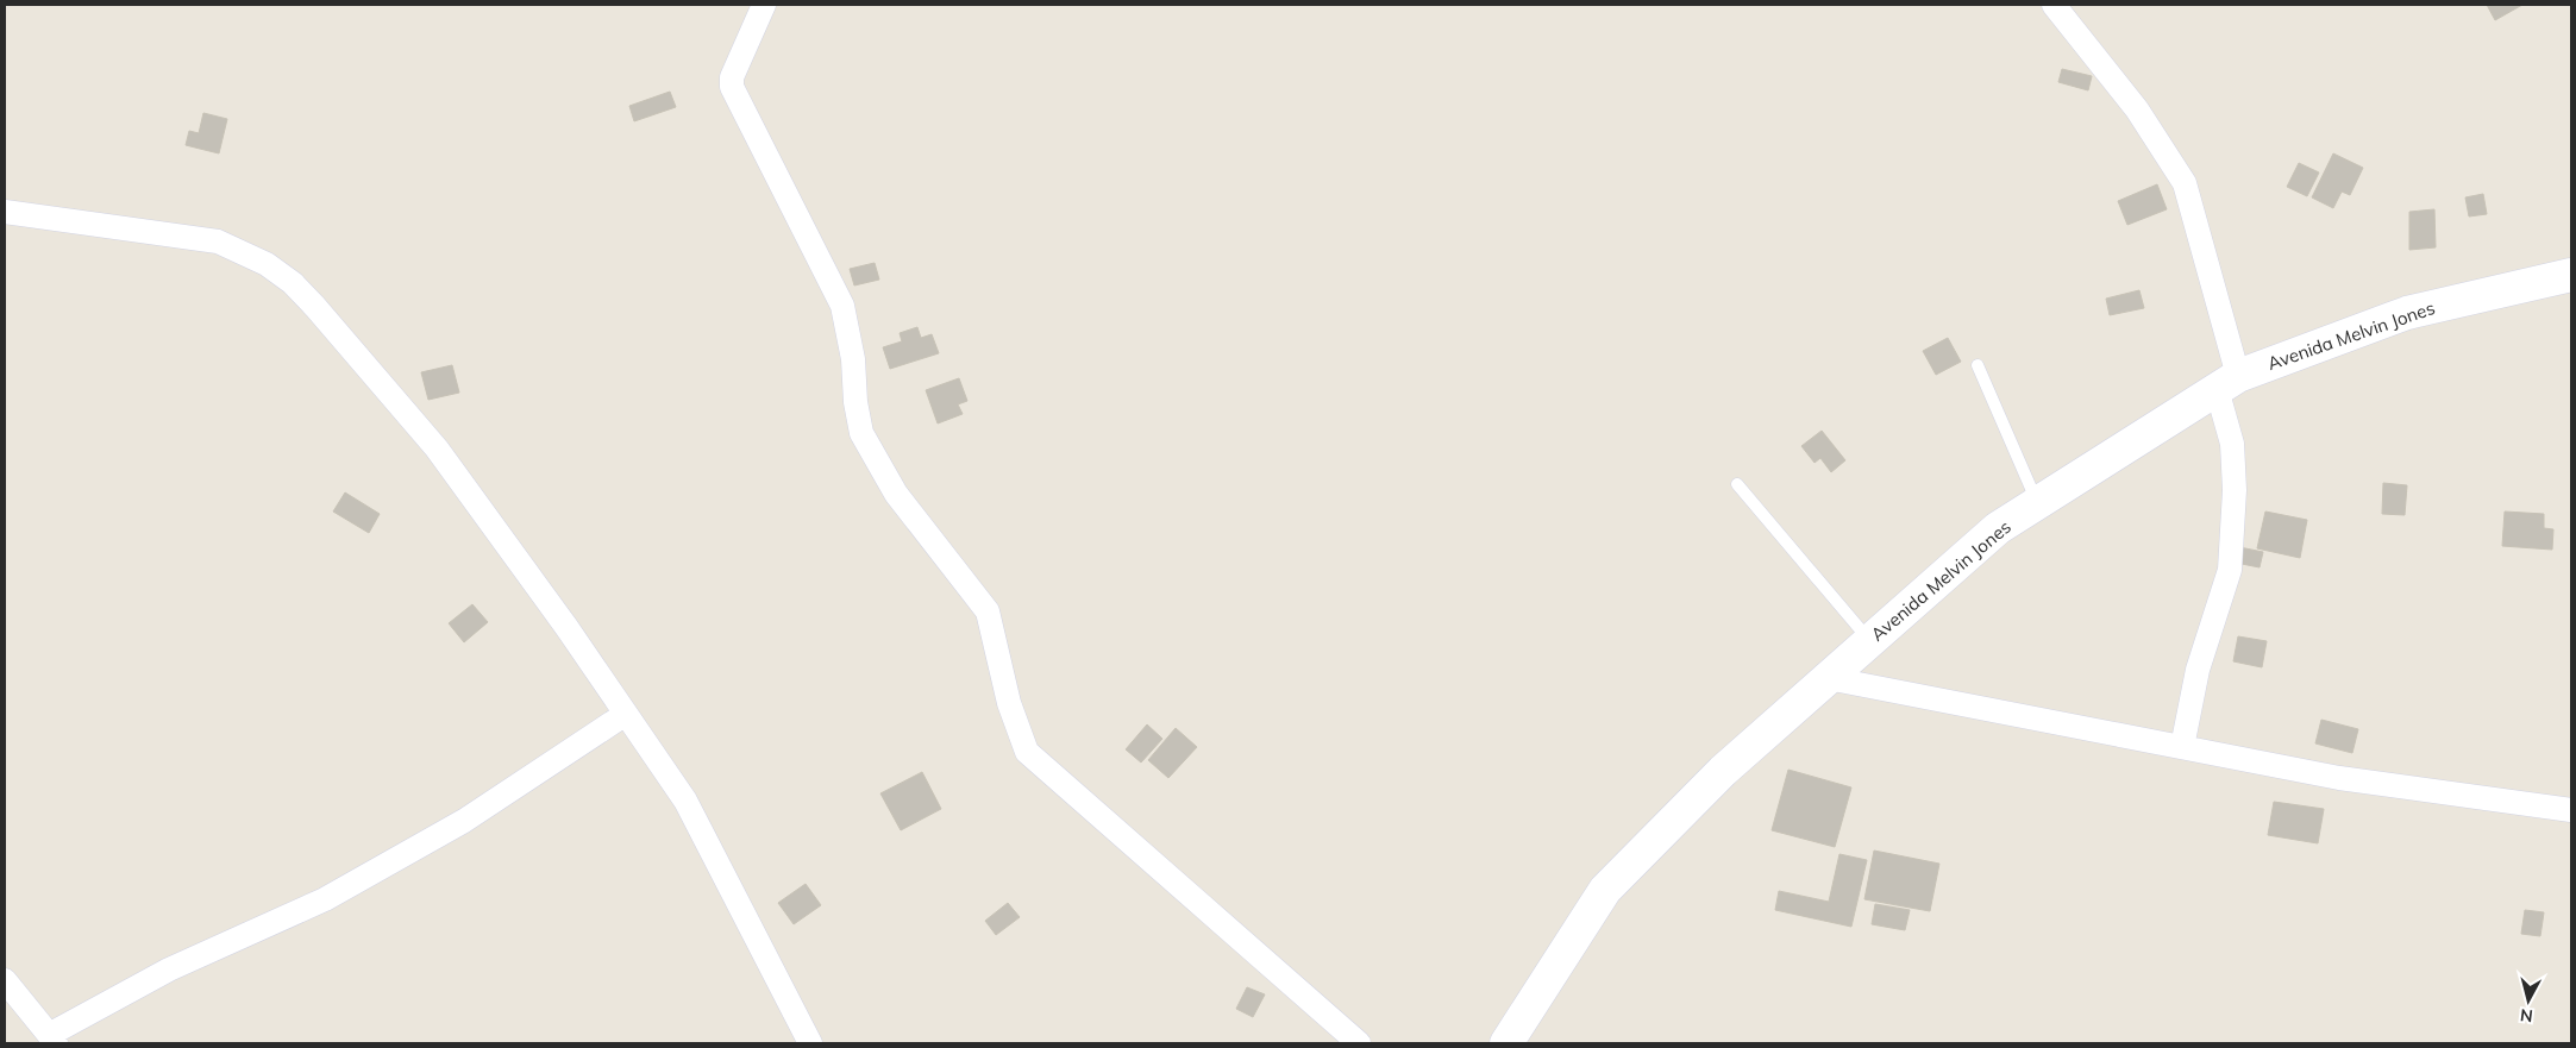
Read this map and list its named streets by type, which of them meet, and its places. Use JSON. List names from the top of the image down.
{
  "streets": {
    "street": ["Avenida Melvin Jones"]
  },
  "north": "bottom"
}
